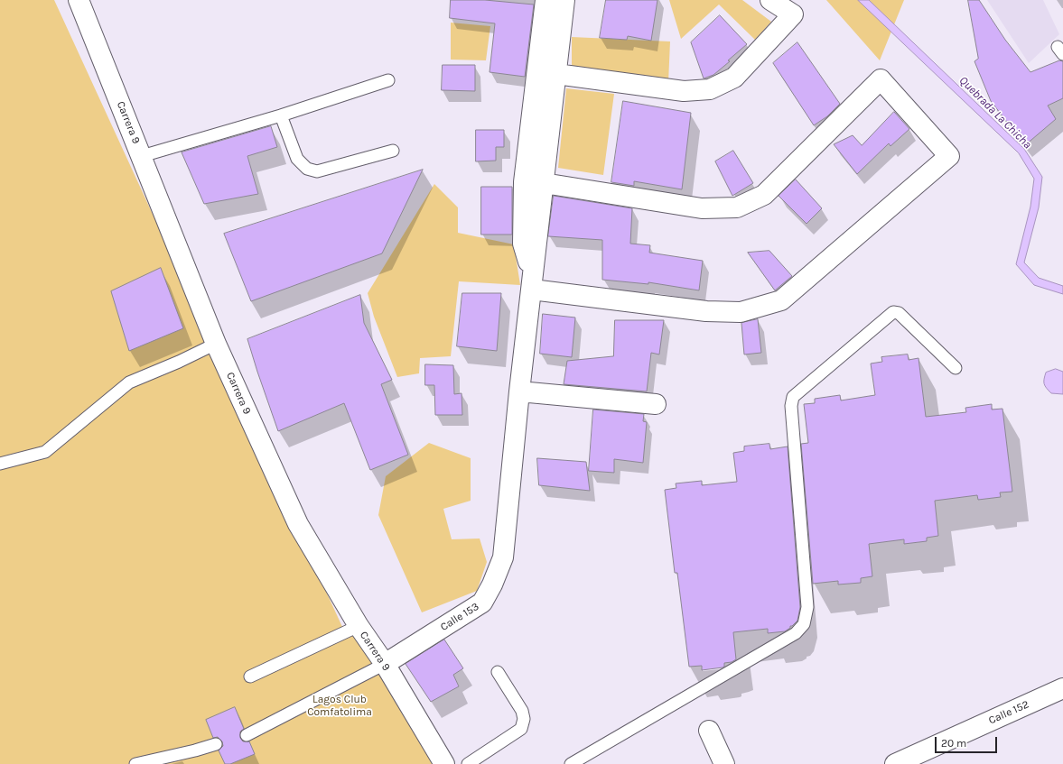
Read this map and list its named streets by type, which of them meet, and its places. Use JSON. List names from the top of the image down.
{
  "streets": {
    "street": ["Carrera 9", "Calle 153", "Calle 152"]
  },
  "crossings": [
    ["Carrera 9", "Calle 153"]
  ],
  "water": ["Quebrada La Chicha"],
  "parks": ["Lagos Club Comfatolima"],
  "scale_bar": "20 m"
}
